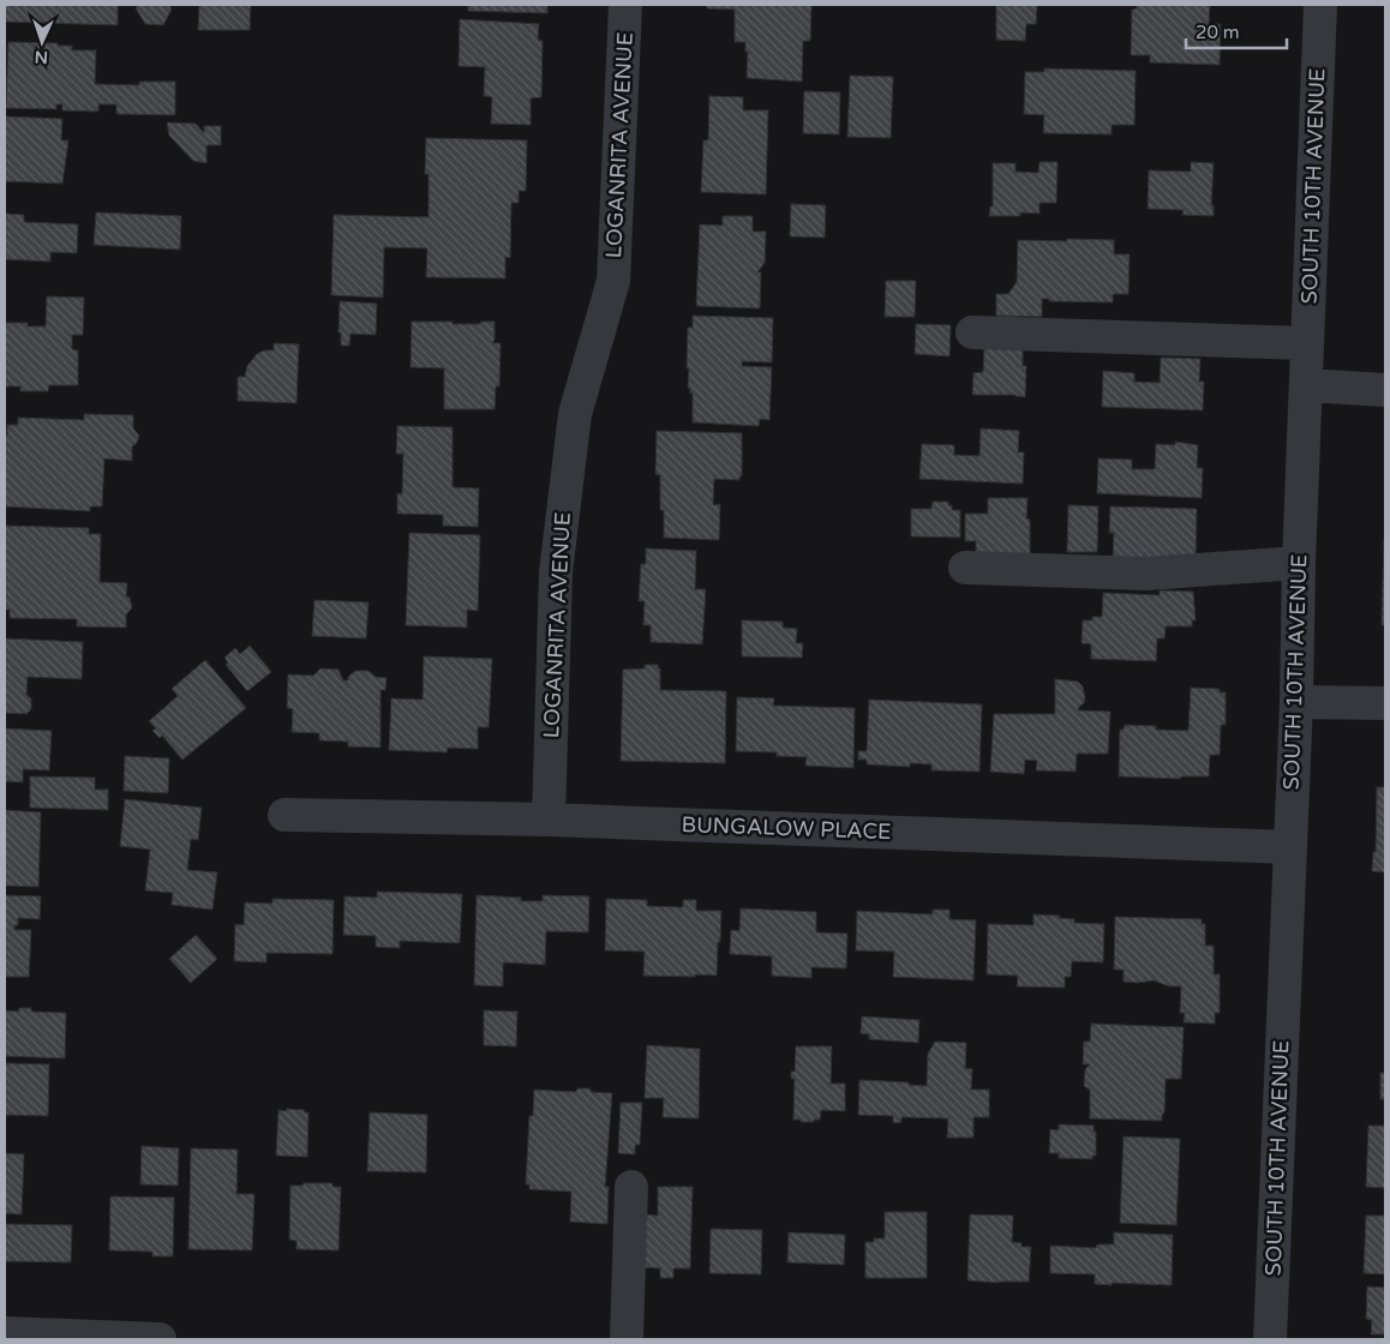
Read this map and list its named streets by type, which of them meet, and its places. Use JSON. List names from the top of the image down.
{
  "streets": {
    "street": ["LOGANRITA AVENUE", "SOUTH 10TH AVENUE", "BUNGALOW PLACE"]
  },
  "crossings": [
    ["LOGANRITA AVENUE", "BUNGALOW PLACE"],
    ["SOUTH 10TH AVENUE", "BUNGALOW PLACE"]
  ],
  "scale_bar": "20 m",
  "north": "bottom"
}
